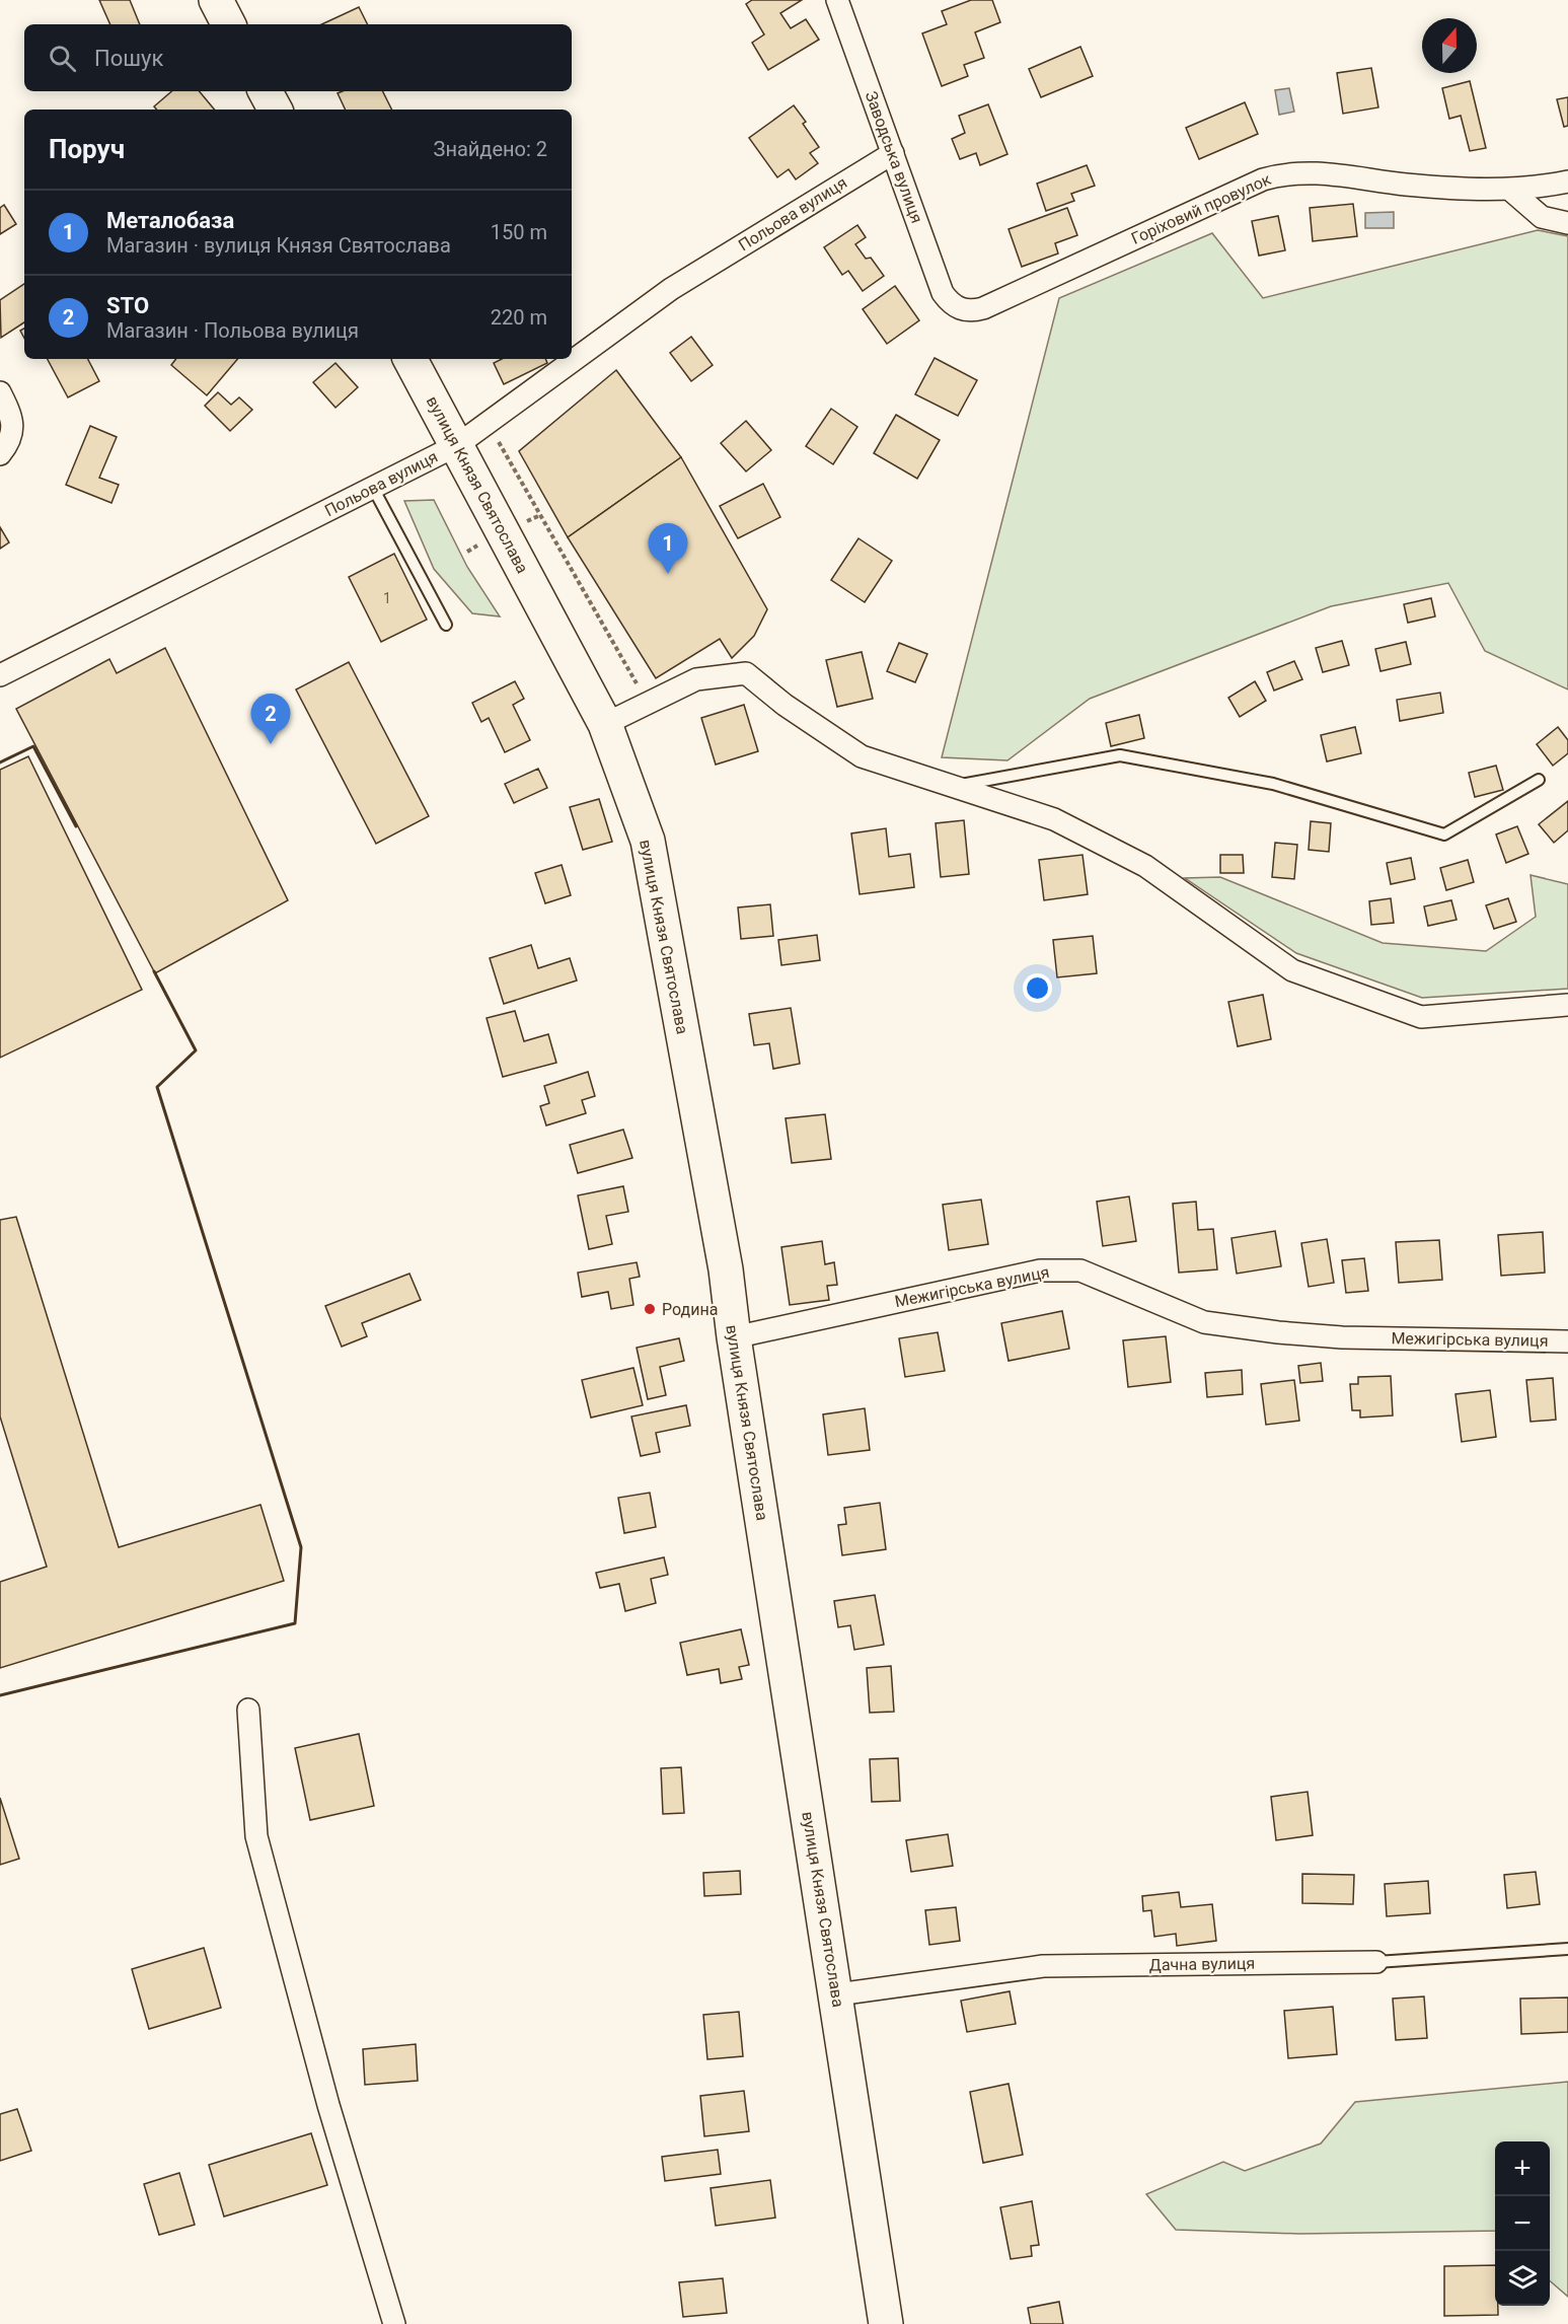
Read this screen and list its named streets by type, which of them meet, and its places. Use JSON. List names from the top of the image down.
{
  "streets": {
    "main road": ["вулиця Князя Святослава"],
    "street": [
      "Заводська вулиця",
      "Горіховий провулок",
      "Польова вулиця",
      "Межигірська вулиця",
      "Дачна вулиця"
    ]
  },
  "crossings": [
    ["Заводська вулиця", "Горіховий провулок"],
    ["Заводська вулиця", "Польова вулиця"],
    ["Польова вулиця", "вулиця Князя Святослава"],
    ["вулиця Князя Святослава", "Межигірська вулиця"],
    ["вулиця Князя Святослава", "Дачна вулиця"]
  ],
  "places": ["Родина"],
  "house_numbers": ["1"],
  "north": "top",
  "page": {
    "search": "Пошук",
    "heading": ["Поруч", "Знайдено: 2"],
    "list": [
      {
        "mark": "1",
        "name": "Металобаза",
        "note": "Магазин · вулиця Князя Святослава",
        "value": "150 m"
      },
      {
        "mark": "2",
        "name": "STO",
        "note": "Магазин · Польова вулиця",
        "value": "220 m"
      }
    ],
    "pins": ["1", "2"],
    "map_buttons": ["+", "−"]
  }
}
